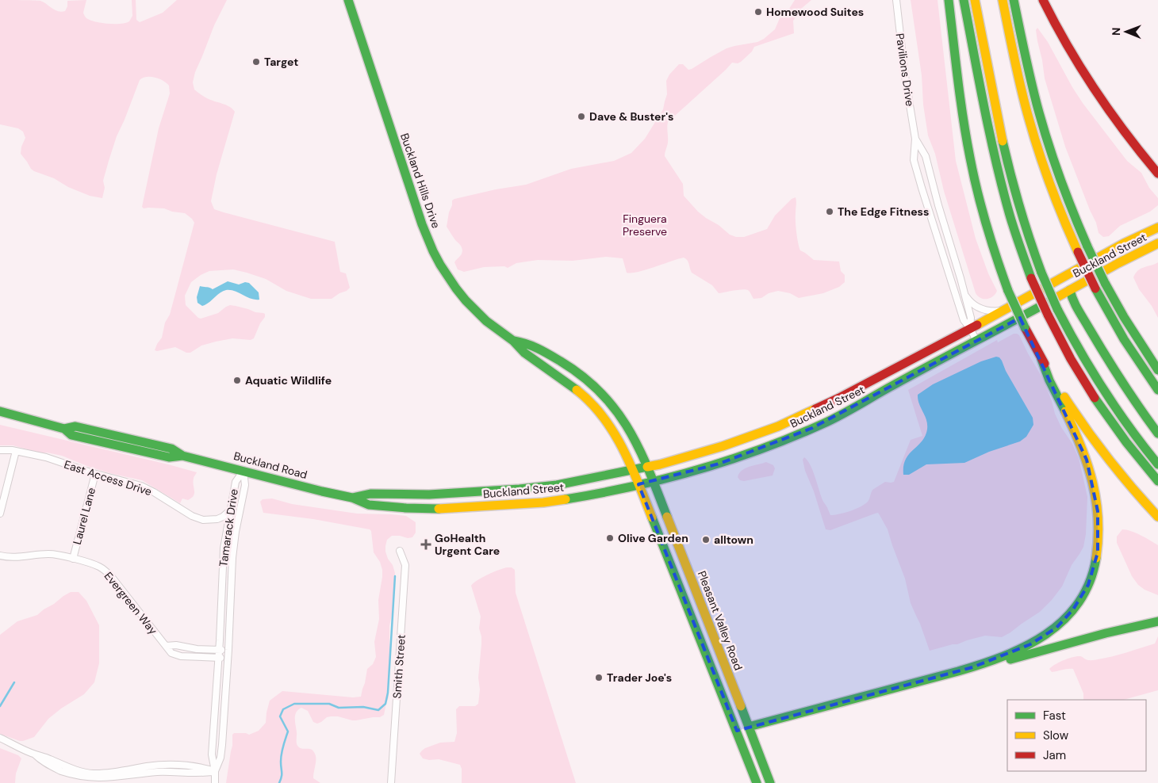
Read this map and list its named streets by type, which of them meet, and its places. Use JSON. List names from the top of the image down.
{
  "streets": {
    "main road": [
      "Buckland Hills Drive",
      "Buckland Street",
      "Buckland Road",
      "Pleasant Valley Road"
    ],
    "street": [
      "Pavilions Drive",
      "East Access Drive",
      "Laurel Lane",
      "Tamarack Drive",
      "Evergreen Way",
      "Smith Street"
    ]
  },
  "crossings": [
    ["Pavilions Drive", "Buckland Street"],
    ["Buckland Hills Drive", "Buckland Street"],
    ["Buckland Hills Drive", "Pleasant Valley Road"],
    ["Buckland Street", "Buckland Road"],
    ["Buckland Street", "Pleasant Valley Road"],
    ["Buckland Road", "Tamarack Drive"],
    ["East Access Drive", "Laurel Lane"],
    ["East Access Drive", "Tamarack Drive"],
    ["Laurel Lane", "Evergreen Way"],
    ["Tamarack Drive", "Evergreen Way"]
  ],
  "parks": ["Finguera Preserve"],
  "places": {
    "other": [
      "Homewood Suites",
      "Target",
      "Dave & Buster's",
      "The Edge Fitness",
      "Aquatic Wildlife",
      "Olive Garden",
      "alltown",
      "Trader Joe's"
    ],
    "health": ["GoHealth Urgent Care"]
  },
  "legend": ["Fast", "Slow", "Jam"],
  "north": "left"
}
